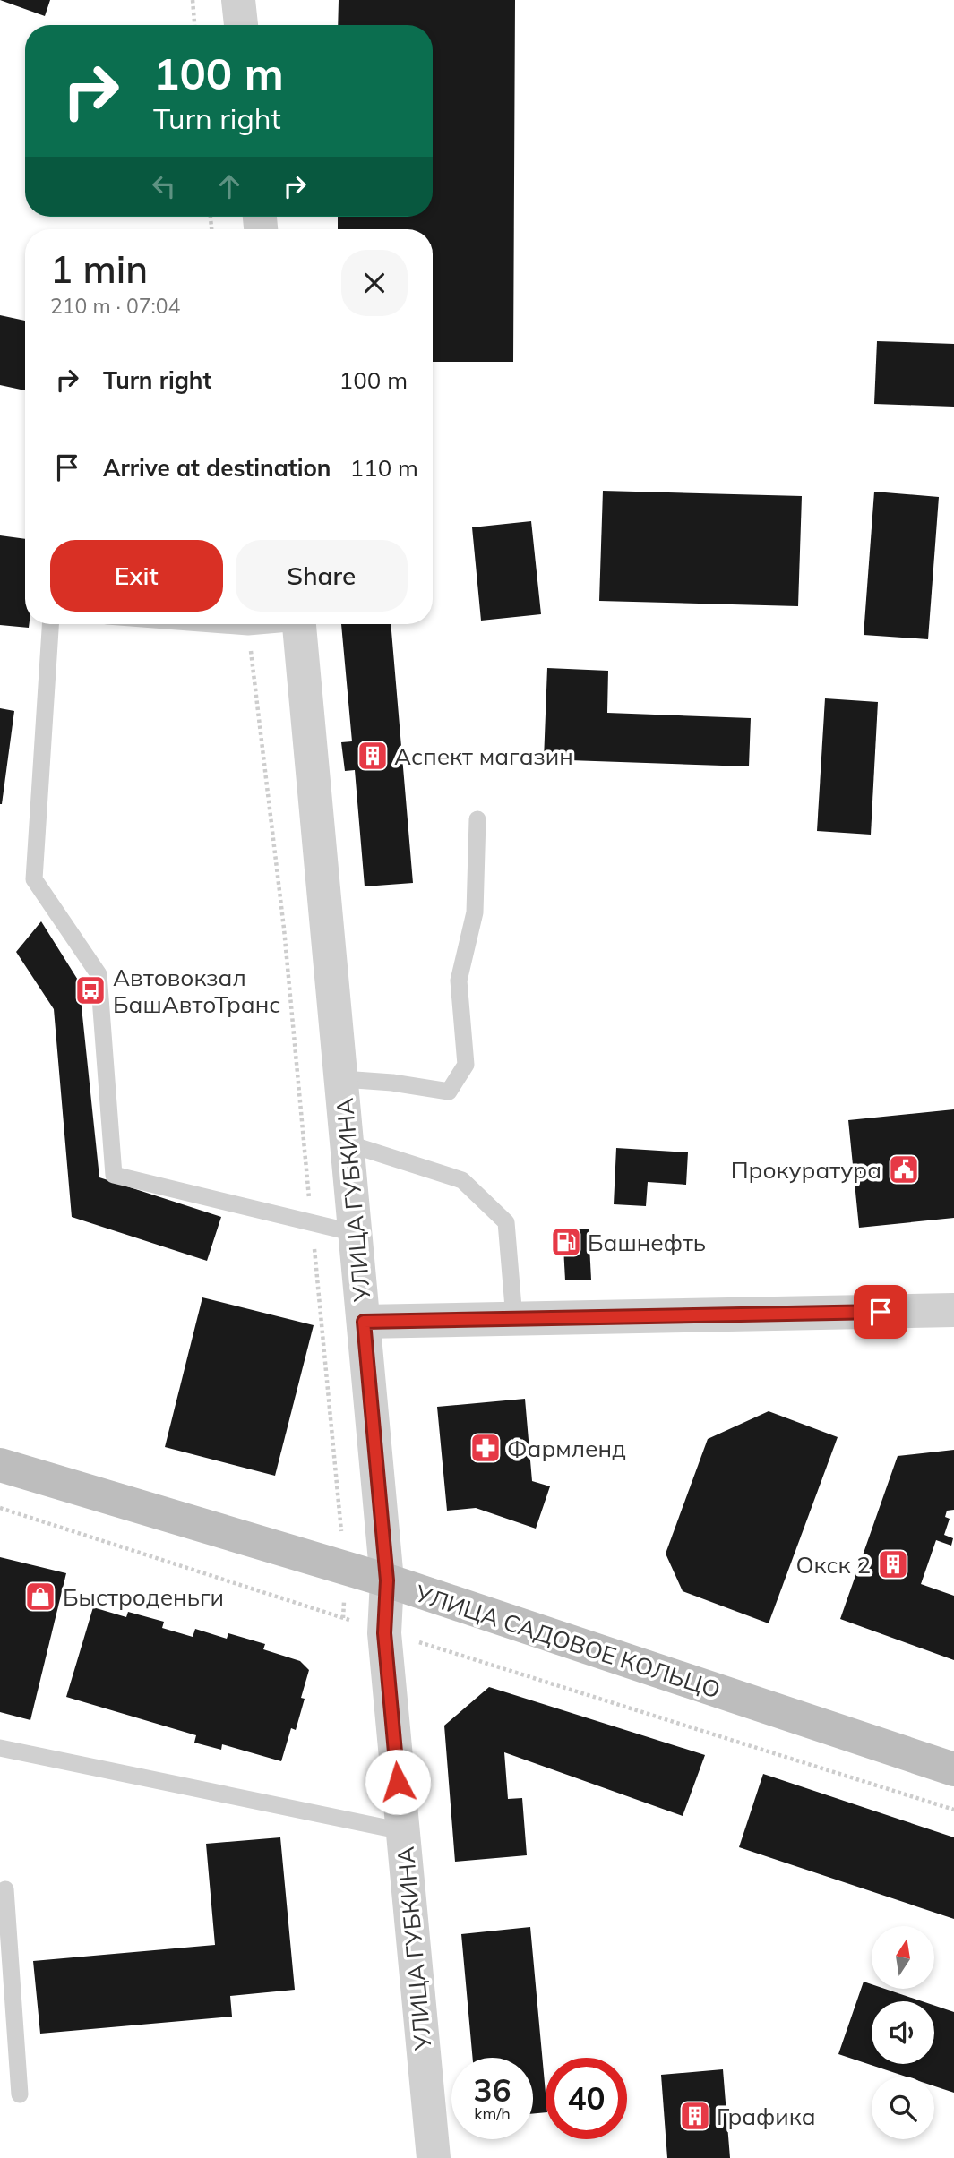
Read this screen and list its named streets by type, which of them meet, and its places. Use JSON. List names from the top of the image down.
{
  "streets": {
    "main road": ["УЛИЦА САДОВОЕ КОЛЬЦО"],
    "street": ["УЛИЦА ГУБКИНА"]
  },
  "crossings": [
    ["УЛИЦА ГУБКИНА", "УЛИЦА САДОВОЕ КОЛЬЦО"]
  ],
  "places": {
    "building": ["Аспект магазин", "Окск 2", "Графика"],
    "bus stop": ["Автовокзал БашАвтоТранс"],
    "public building": ["Прокуратура"],
    "fuel station": ["Башнефть"],
    "pharmacy": ["Фармленд"],
    "shop": ["Быстроденьги"]
  },
  "north": "top",
  "page": {
    "turn": ["100 m", "Turn right"],
    "heading": ["1 min", "210 m · 07:04"],
    "list": [
      {
        "name": "Turn right",
        "value": "100 m"
      },
      {
        "name": "Arrive at destination",
        "value": "110 m"
      }
    ],
    "buttons": ["Exit", "Share"],
    "speed": "36 km/h",
    "limit": "40"
  }
}
